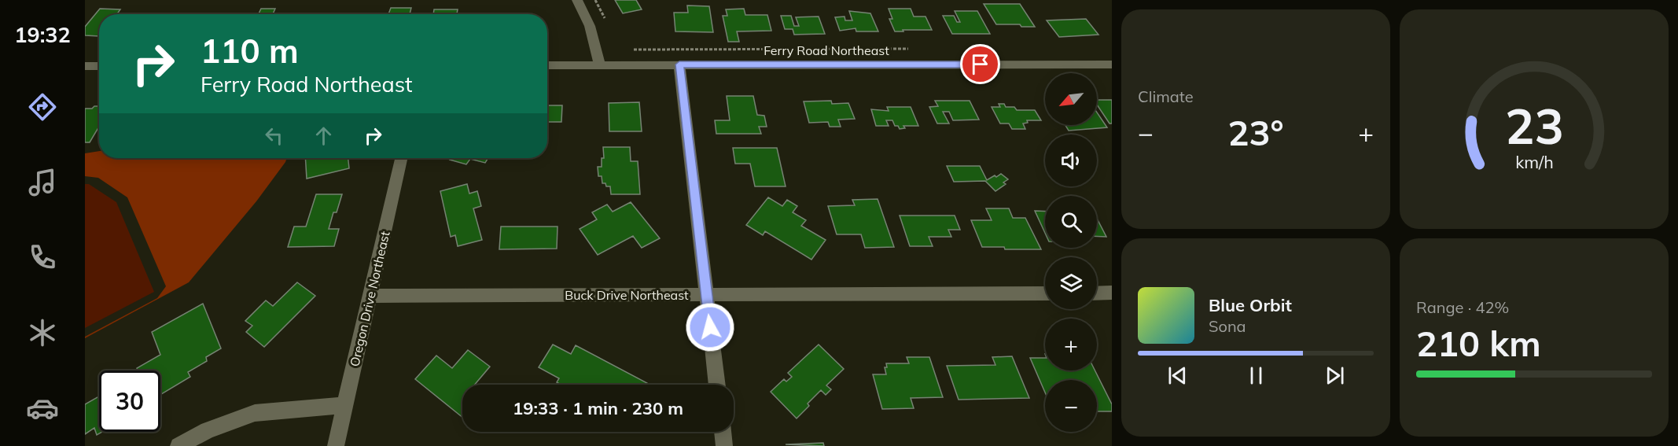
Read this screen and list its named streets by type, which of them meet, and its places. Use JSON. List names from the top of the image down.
{
  "streets": {
    "street": ["Ferry Road Northeast", "Buck Drive Northeast", "Oregon Drive Northeast"]
  },
  "crossings": [
    ["Buck Drive Northeast", "Oregon Drive Northeast"]
  ],
  "north": "bottom left",
  "page": {
    "tabs": "19:32",
    "tile": [
      "Climate",
      ["Range · 42%", "210 km"]
    ],
    "turn": ["110 m", "Ferry Road Northeast"],
    "map_buttons": ["+", "−"],
    "heat": ["−", "23°", "+"],
    "song": ["Blue Orbit", "Sona"],
    "limit": "30",
    "trip": "19:33 · 1 min · 230 m",
    "gauge": ["23", "km/h"]
  }
}
